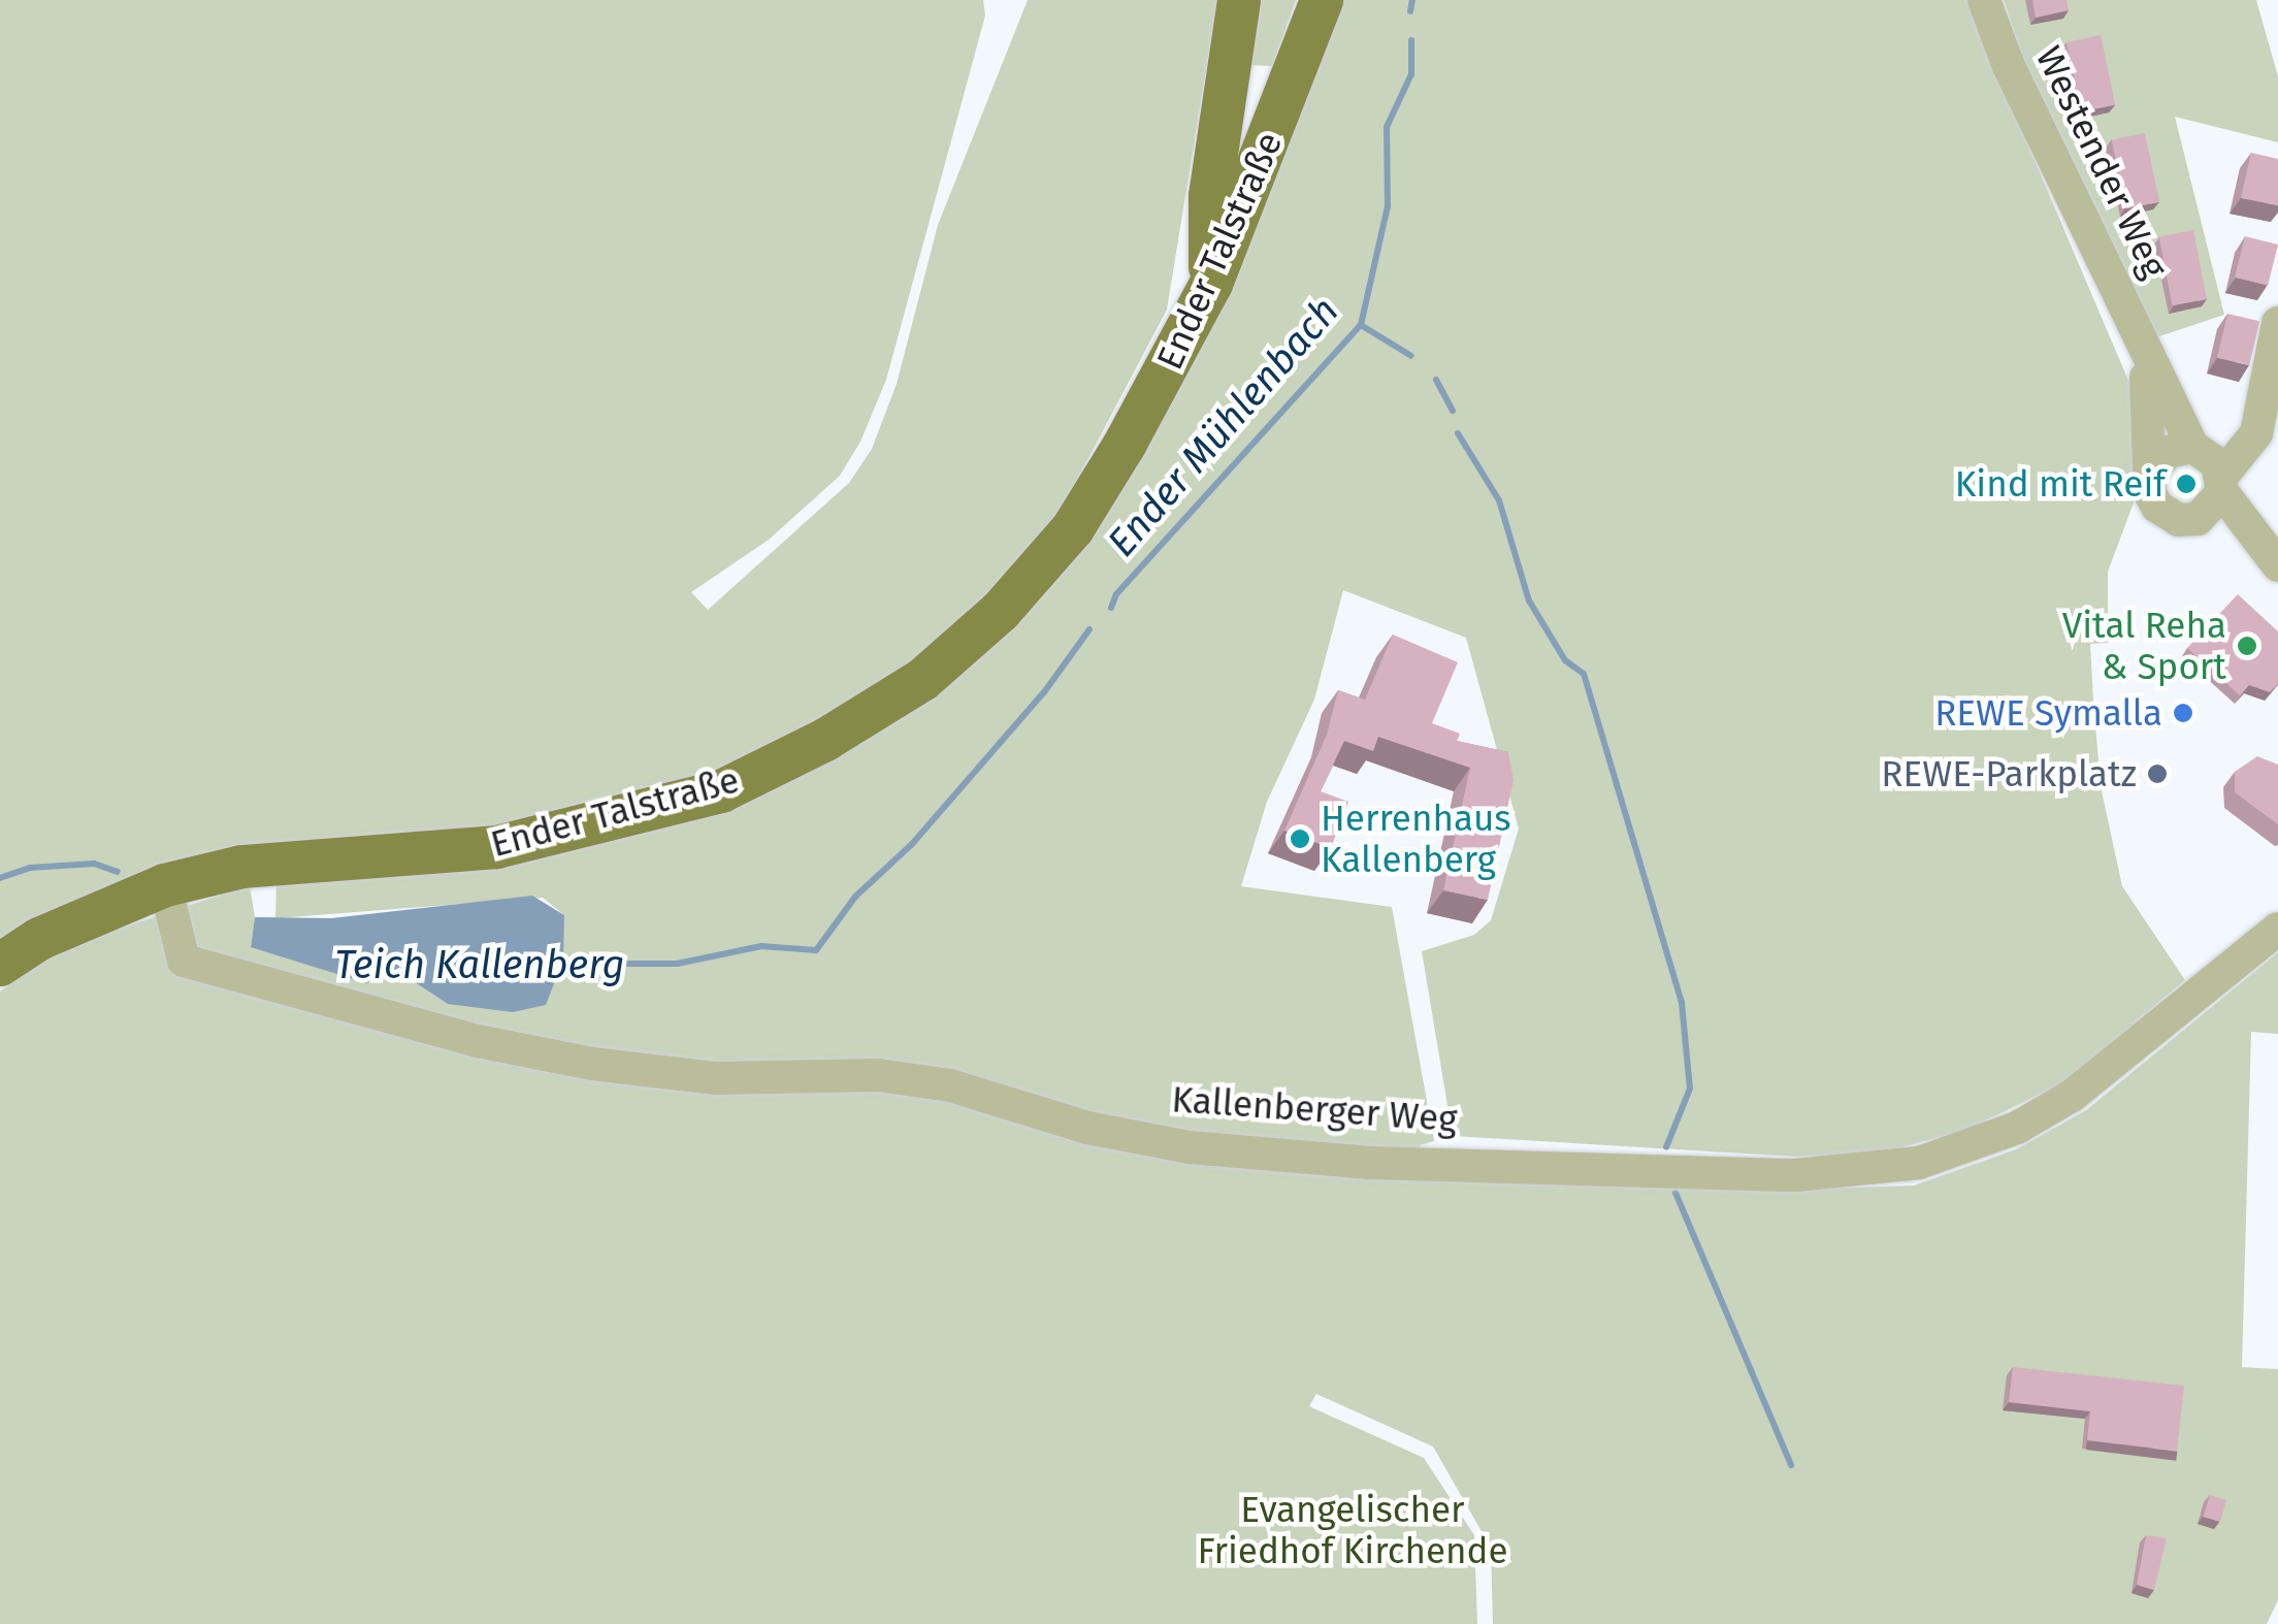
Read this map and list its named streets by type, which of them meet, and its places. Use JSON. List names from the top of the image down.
{
  "streets": {
    "main road": ["Ender Talstraße"],
    "street": ["Westender Weg", "Kallenberger Weg"]
  },
  "crossings": [
    ["Ender Talstraße", "Kallenberger Weg"]
  ],
  "water": ["Ender Mühlenbach", "Teich Kallenberg"],
  "parks": ["Evangelischer Friedhof Kirchende"],
  "places": [
    "Kind mit Reif",
    "Vital Reha & Sport",
    "REWE Symalla",
    "REWE-Parkplatz",
    "Herrenhaus Kallenberg"
  ]
}
